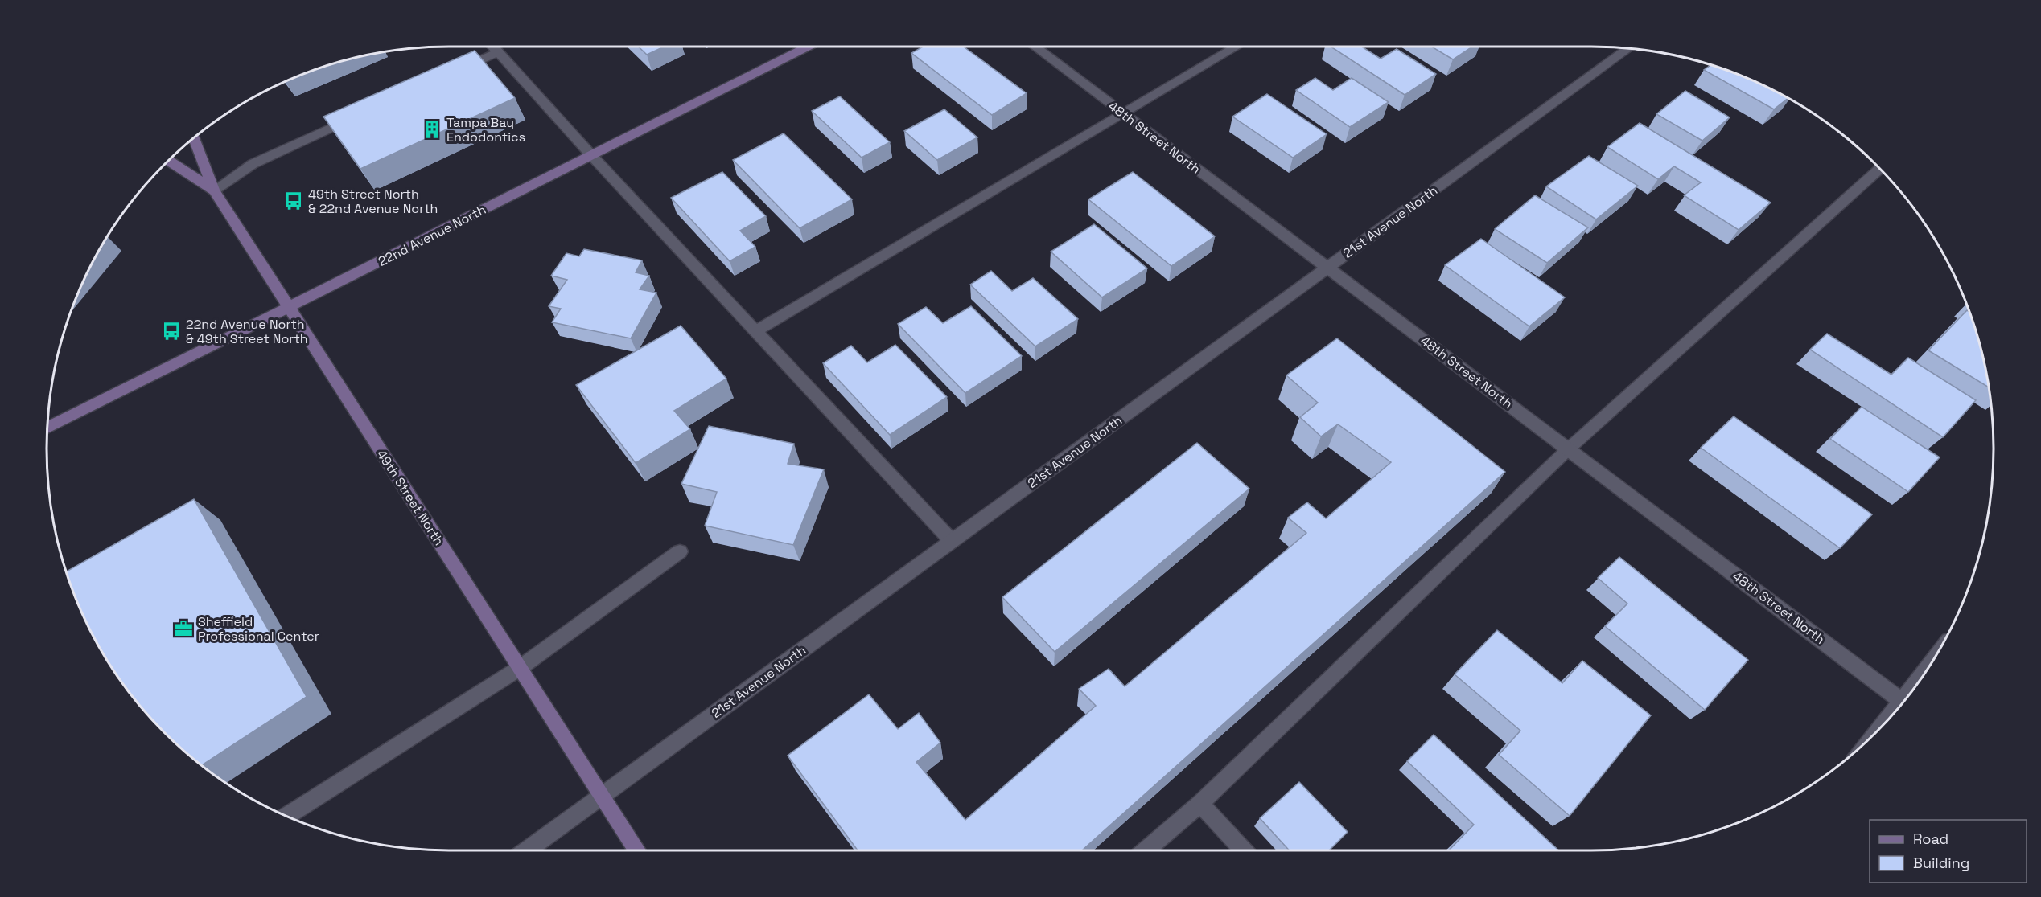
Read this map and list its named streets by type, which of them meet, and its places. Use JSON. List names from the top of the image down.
{
  "streets": {
    "main road": ["22nd Avenue North", "49th Street North"],
    "street": ["48th Street North", "21st Avenue North"]
  },
  "crossings": [
    ["48th Street North", "21st Avenue North"],
    ["21st Avenue North", "49th Street North"],
    ["22nd Avenue North", "49th Street North"]
  ],
  "places": {
    "building": ["Tampa Bay Endodontics"],
    "bus stop": ["49th Street North & 22nd Avenue North", "22nd Avenue North & 49th Street North"],
    "office": ["Sheffield Professional Center"]
  },
  "legend": ["Road", "Building"]
}
